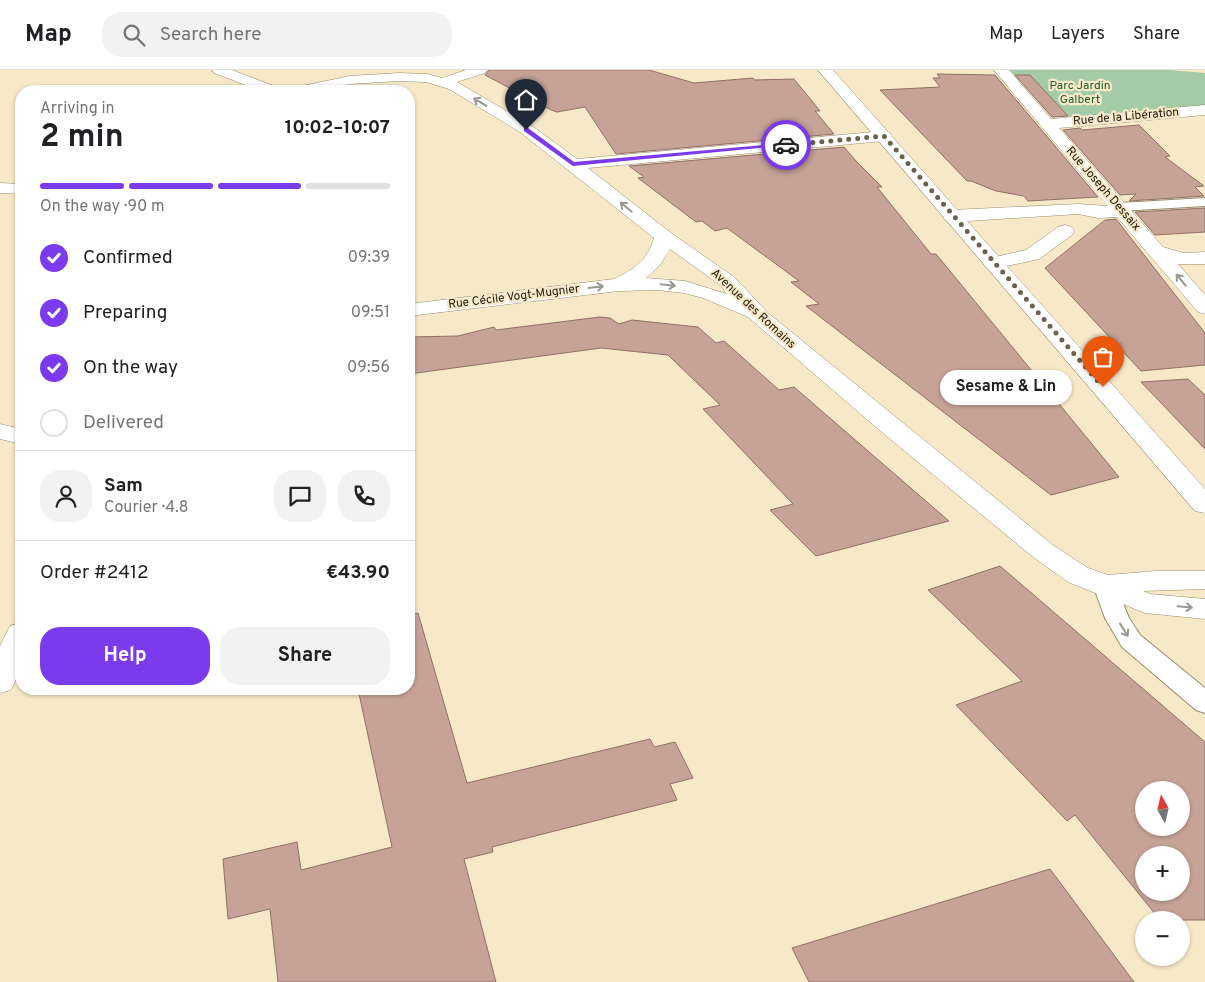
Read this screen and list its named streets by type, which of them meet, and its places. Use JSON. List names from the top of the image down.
{
  "streets": {
    "street": [
      "Rue de la Libération",
      "Rue Joseph Dessaix",
      "Rue Cécile Vogt-Mugnier",
      "Avenue des Romains"
    ]
  },
  "crossings": [
    ["Rue de la Libération", "Rue Joseph Dessaix"],
    ["Rue Cécile Vogt-Mugnier", "Avenue des Romains"]
  ],
  "parks": ["Parc Jardin Galbert"],
  "places": ["Sesame & Lin"],
  "north": "top",
  "page": {
    "header": "Map",
    "search": "Search here",
    "nav": ["Map", "Layers", "Share"],
    "heading": ["2 min", "Arriving in", "10:02–10:07"],
    "panel": [
      "Sam",
      "Courier · 4.8",
      "Order #2412",
      "€43.90"
    ],
    "bar": "On the way · 90 m",
    "list": [
      ["Confirmed", "09:39"],
      ["Preparing", "09:51"],
      ["On the way", "09:56"],
      "Delivered"
    ],
    "bubble": "Sesame & Lin",
    "buttons": ["Help", "Share"],
    "map_buttons": ["+", "−"]
  }
}
